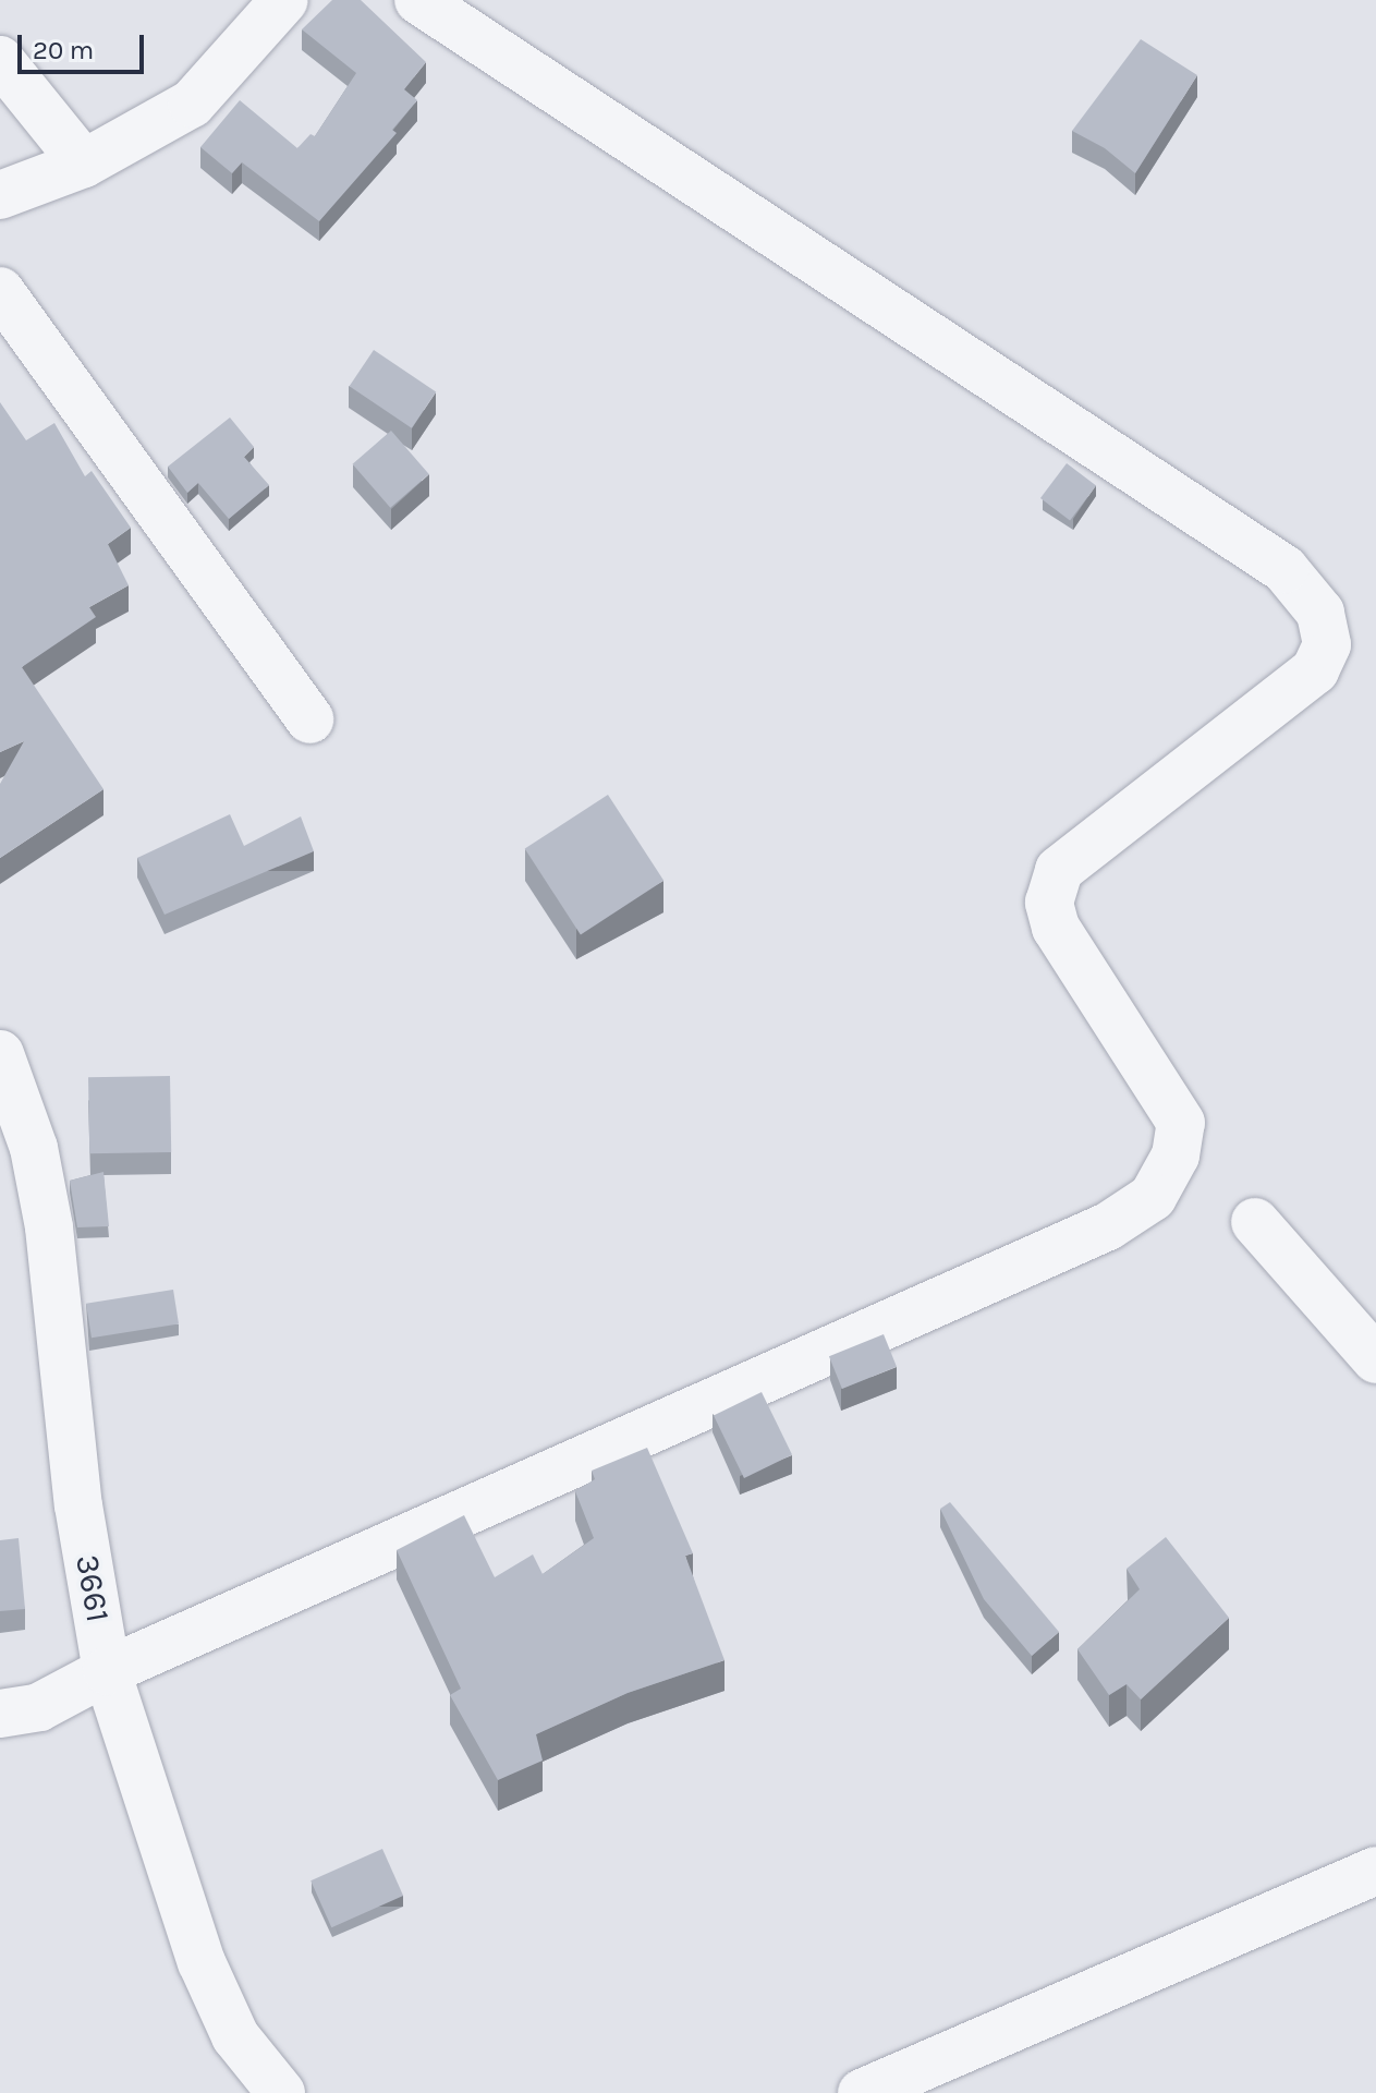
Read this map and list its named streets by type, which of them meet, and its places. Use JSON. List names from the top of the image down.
{
  "streets": {
    "street": ["3661"]
  },
  "scale_bar": "20 m"
}
